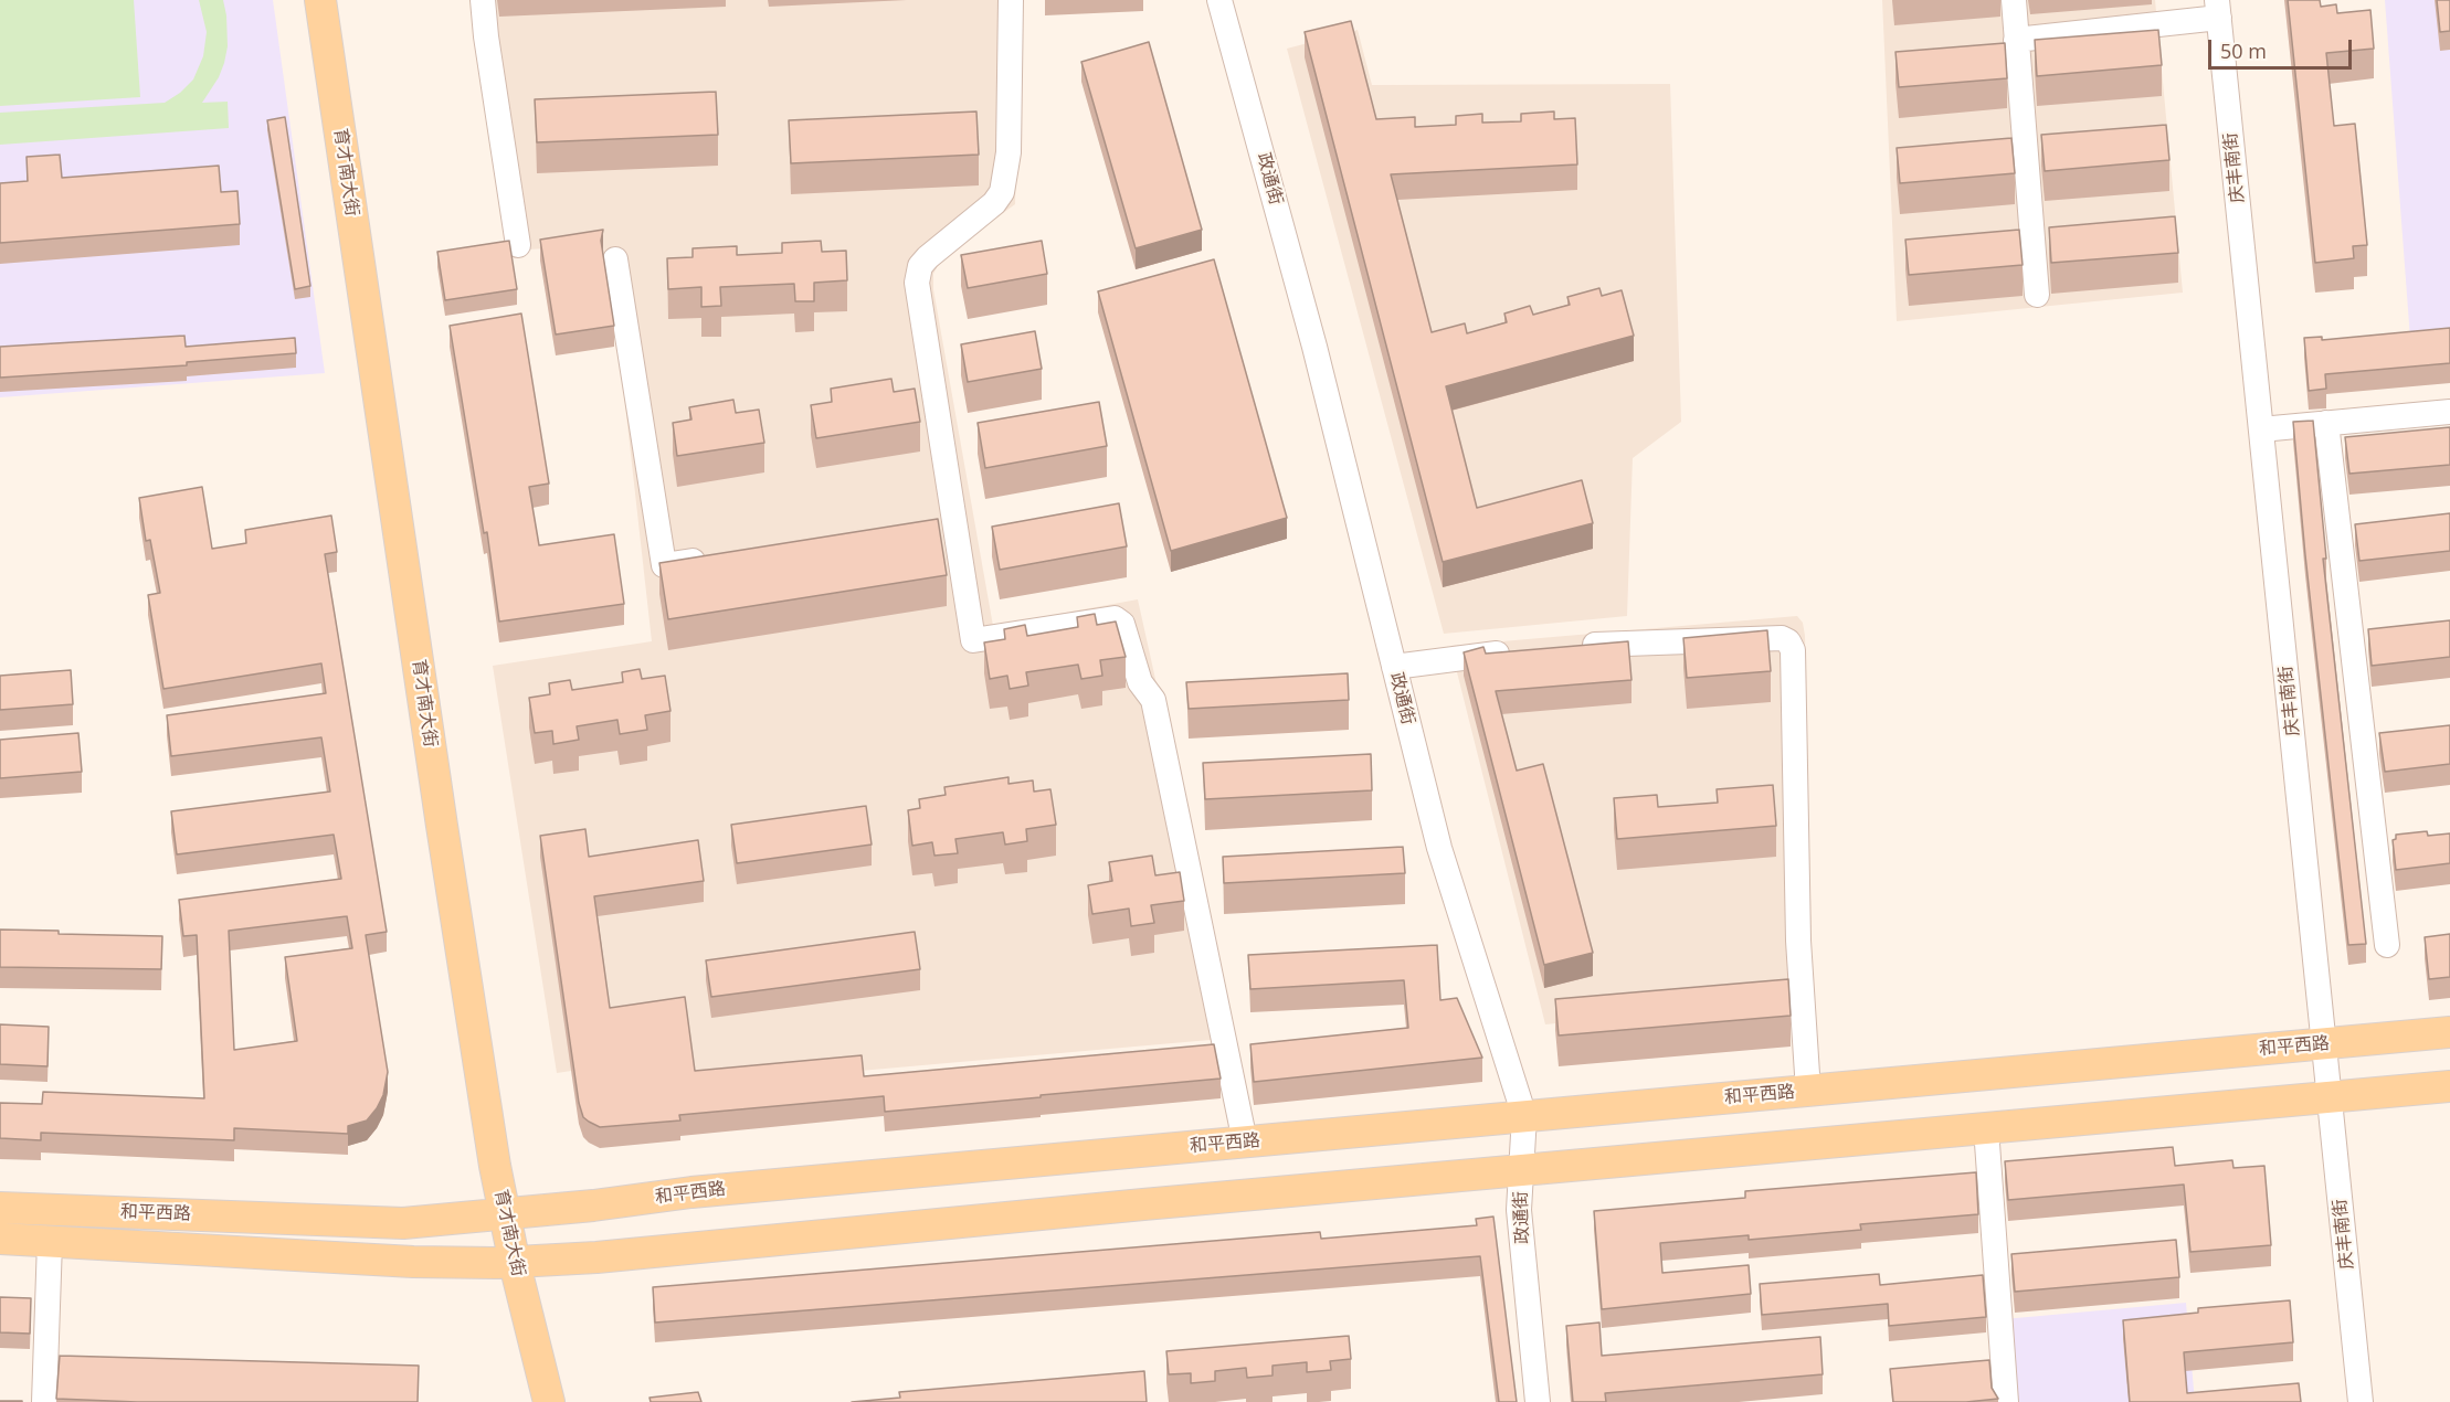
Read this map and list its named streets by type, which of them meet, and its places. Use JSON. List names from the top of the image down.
{
  "streets": {
    "main road": ["育才南大街", "和平西路"],
    "street": ["庆丰南街", "政通街"]
  },
  "crossings": [
    ["庆丰南街", "和平西路"],
    ["育才南大街", "和平西路"],
    ["政通街", "和平西路"]
  ],
  "scale_bar": "50 m"
}
